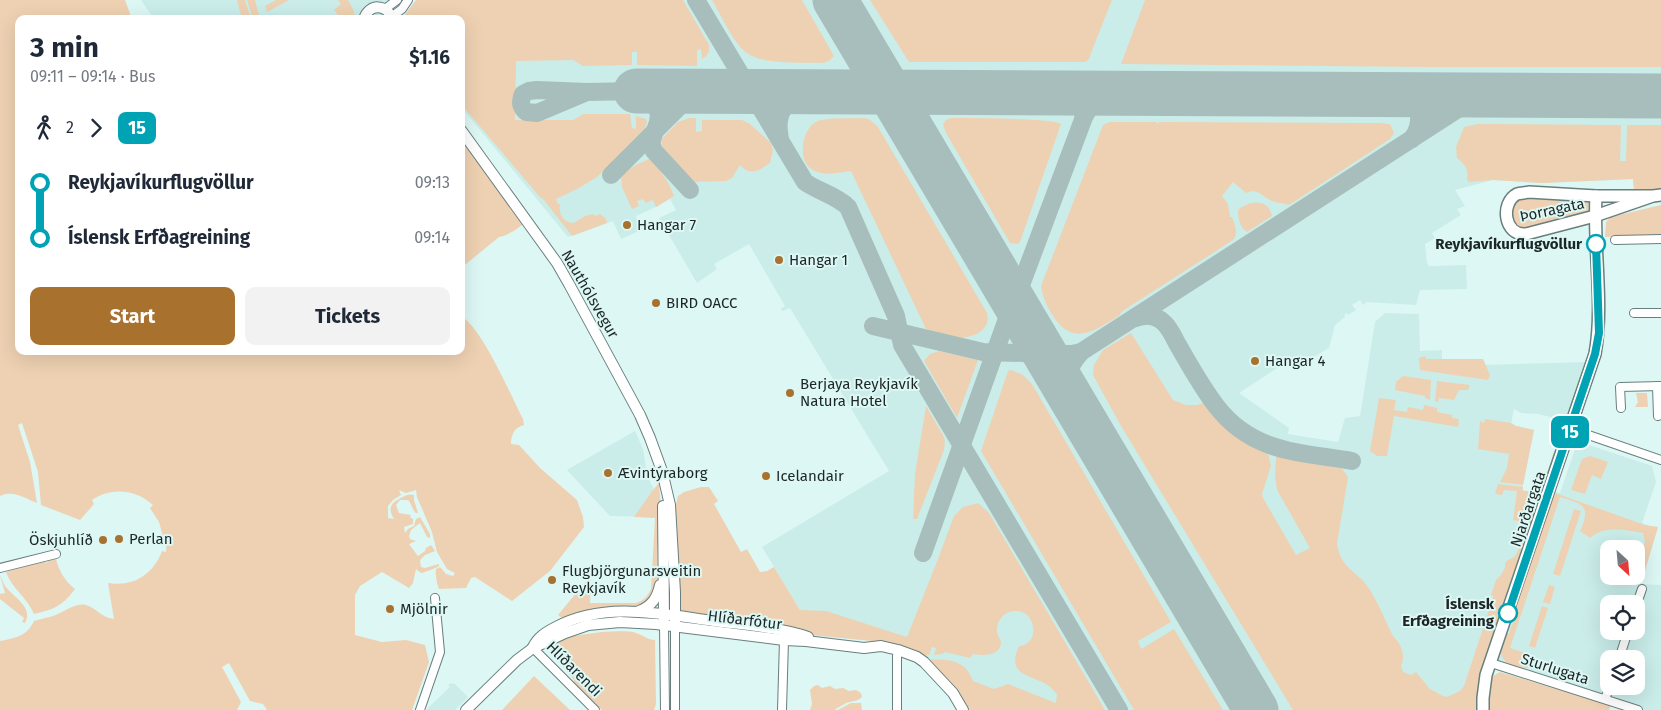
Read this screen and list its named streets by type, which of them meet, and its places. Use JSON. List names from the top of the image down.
{
  "streets": {
    "main road": ["Þorragata", "Njarðargata"],
    "street": [
      "Nauthólsvegur",
      "Hlíðarfótur",
      "Hlíðarendi",
      "Sturlugata"
    ]
  },
  "crossings": [
    ["Þorragata", "Njarðargata"],
    ["Nauthólsvegur", "Hlíðarfótur"],
    ["Njarðargata", "Sturlugata"]
  ],
  "places": [
    "Hangar 7",
    "Reykjavíkurflugvöllur",
    "Hangar 1",
    "BIRD OACC",
    "Hangar 4",
    "Berjaya Reykjavík Natura Hotel",
    "Ævintýraborg",
    "Icelandair",
    "Perlan",
    "Öskjuhlíð",
    "Flugbjörgunarsveitin Reykjavík",
    "Mjölnir",
    "Íslensk Erfðagreining"
  ],
  "lines": ["bus line 15"],
  "north": "bottom right",
  "page": {
    "on_map": "15",
    "heading": ["3 min", "09:11 – 09:14 · Bus", "$1.16"],
    "legs": ["2", "15"],
    "list": [
      {
        "name": "Reykjavíkurflugvöllur",
        "value": "09:13"
      },
      {
        "name": "Íslensk Erfðagreining",
        "value": "09:14"
      }
    ],
    "buttons": ["Start", "Tickets"]
  }
}
